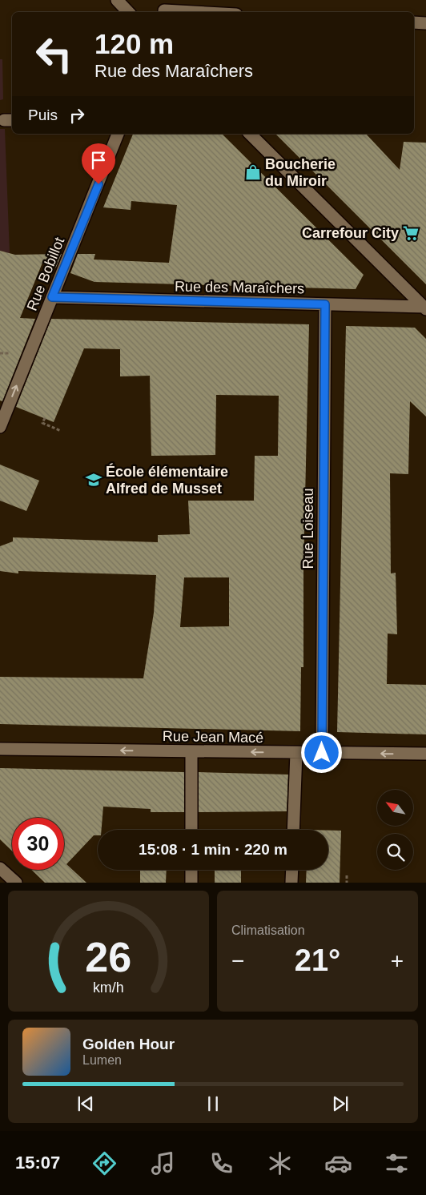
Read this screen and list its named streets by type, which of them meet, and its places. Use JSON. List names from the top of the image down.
{
  "streets": {
    "street": [
      "Rue Bobillot",
      "Rue des Maraîchers",
      "Rue Loiseau",
      "Rue Jean Macé"
    ]
  },
  "crossings": [
    ["Rue Bobillot", "Rue des Maraîchers"],
    ["Rue des Maraîchers", "Rue Loiseau"],
    ["Rue Loiseau", "Rue Jean Macé"]
  ],
  "one_way": ["Rue Bobillot", "Rue Jean Macé"],
  "places": {
    "shop": ["Boucherie du Miroir"],
    "supermarket": ["Carrefour City"],
    "school or university": ["École élémentaire Alfred de Musset"]
  },
  "north": "top left",
  "page": {
    "turn": ["120 m", "Rue des Maraîchers"],
    "then": "Puis",
    "limit": "30",
    "trip": "15:08 · 1 min · 220 m",
    "tile": "Climatisation",
    "heat": ["−", "21°", "+"],
    "song": ["Golden Hour", "Lumen"],
    "tabs": "15:07",
    "gauge": ["26", "km/h"]
  }
}
